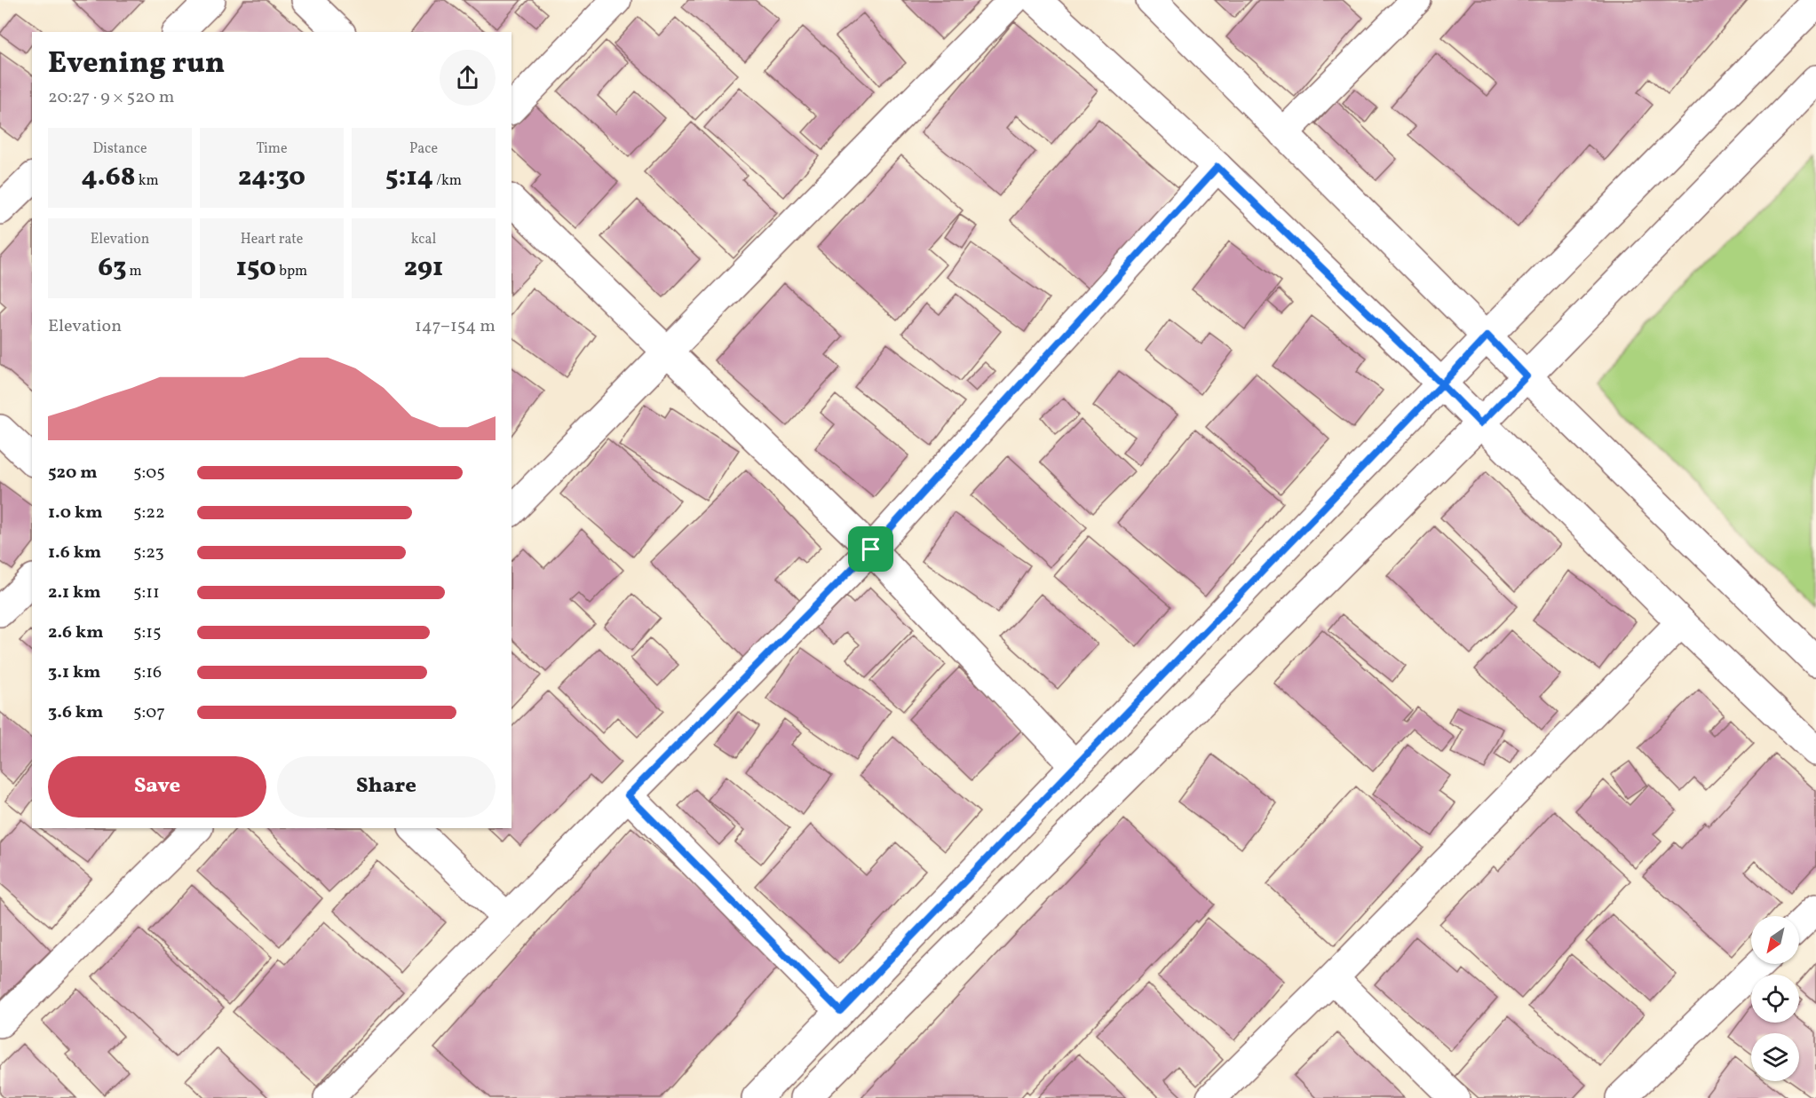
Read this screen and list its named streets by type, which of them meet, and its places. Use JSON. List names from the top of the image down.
{
  "north": "bottom left",
  "page": {
    "heading": ["Evening run", "20:27 · 9 × 520 m"],
    "stats": [
      ["Distance", "4.68 km"],
      ["Time", "24:30"],
      ["Pace", "5:14 /km"],
      ["Elevation", "63 m"],
      ["Heart rate", "150 bpm"],
      ["kcal", "291"]
    ],
    "chart": ["Elevation", "147–154 m"],
    "list": [
      {
        "name": "520 m",
        "note": "5:05"
      },
      {
        "name": "1.0 km",
        "note": "5:22"
      },
      {
        "name": "1.6 km",
        "note": "5:23"
      },
      {
        "name": "2.1 km",
        "note": "5:11"
      },
      {
        "name": "2.6 km",
        "note": "5:15"
      },
      {
        "name": "3.1 km",
        "note": "5:16"
      },
      {
        "name": "3.6 km",
        "note": "5:07"
      }
    ],
    "buttons": ["Save", "Share"]
  }
}
